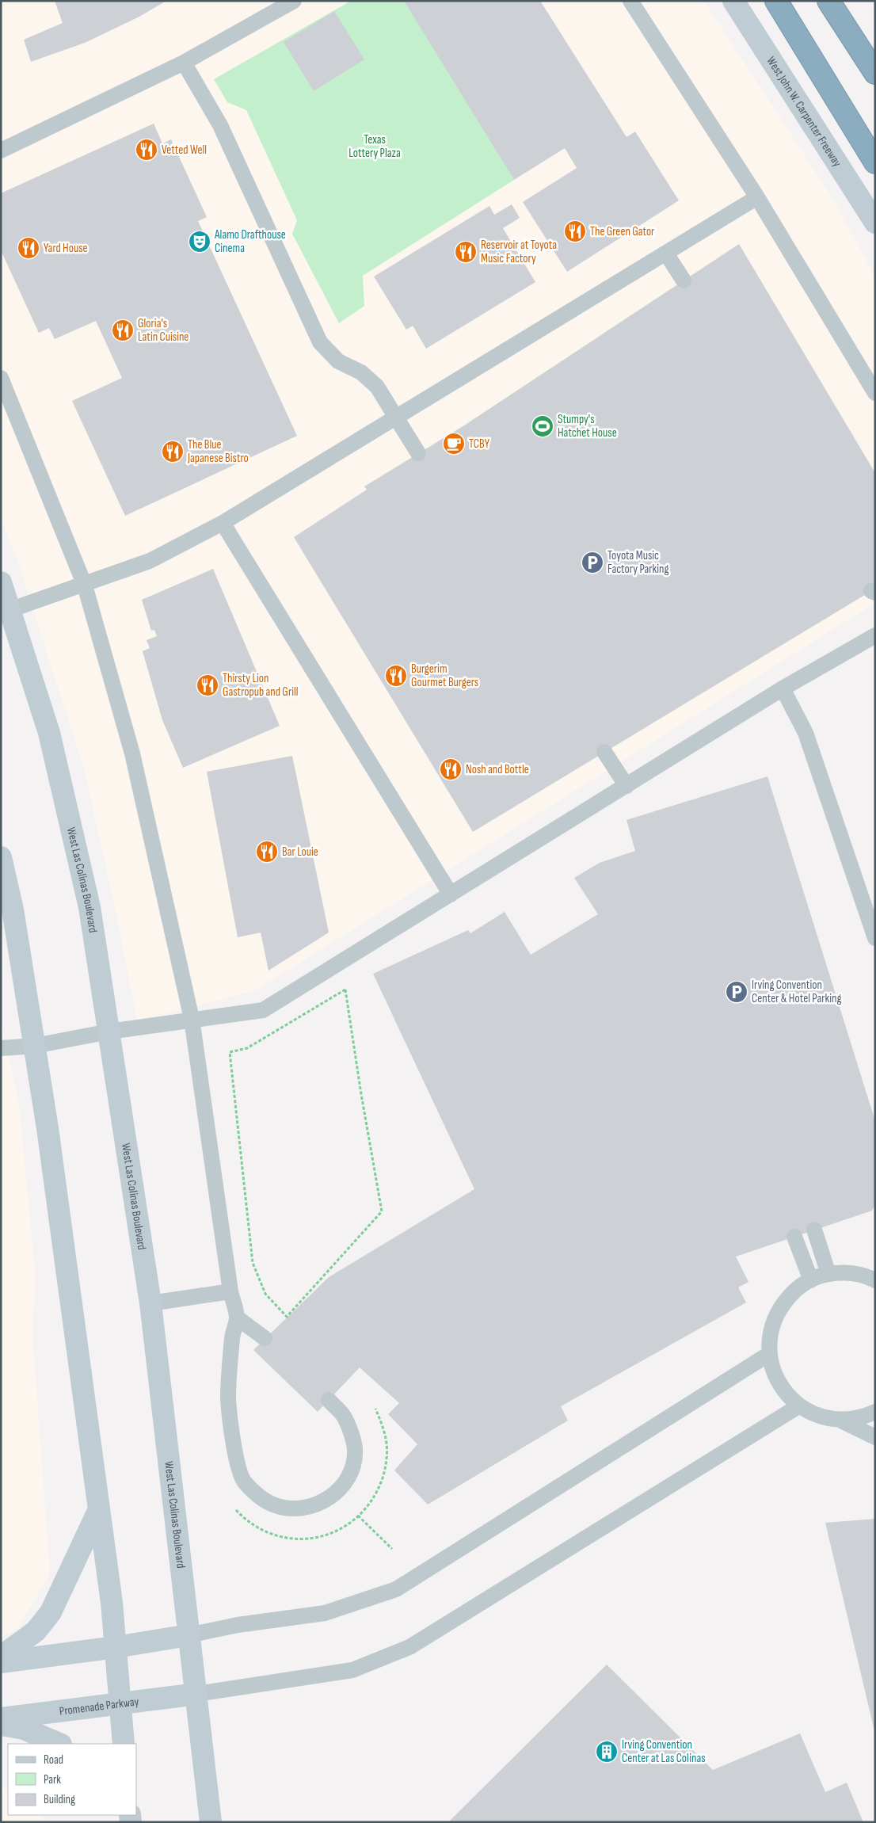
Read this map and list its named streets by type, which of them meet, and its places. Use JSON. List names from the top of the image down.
{
  "streets": {
    "main road": ["West John W. Carpenter Freeway", "West Las Colinas Boulevard", "Promenade Parkway"]
  },
  "crossings": [
    ["West Las Colinas Boulevard", "Promenade Parkway"]
  ],
  "parks": ["Texas Lottery Plaza"],
  "places": {
    "restaurant": [
      "Vetted Well",
      "The Green Gator",
      "Yard House",
      "Reservoir at Toyota Music Factory",
      "Gloria's Latin Cuisine",
      "The Blue Japanese Bistro",
      "Burgerim Gourmet Burgers",
      "Thirsty Lion Gastropub and Grill",
      "Nosh and Bottle",
      "Bar Louie"
    ],
    "theatre": ["Alamo Drafthouse Cinema"],
    "sports": ["Stumpy's Hatchet House"],
    "cafe": ["TCBY"],
    "parking": ["Toyota Music Factory Parking", "Irving Convention Center & Hotel Parking"],
    "building": ["Irving Convention Center at Las Colinas"]
  },
  "legend": ["Road", "Park", "Building"]
}
